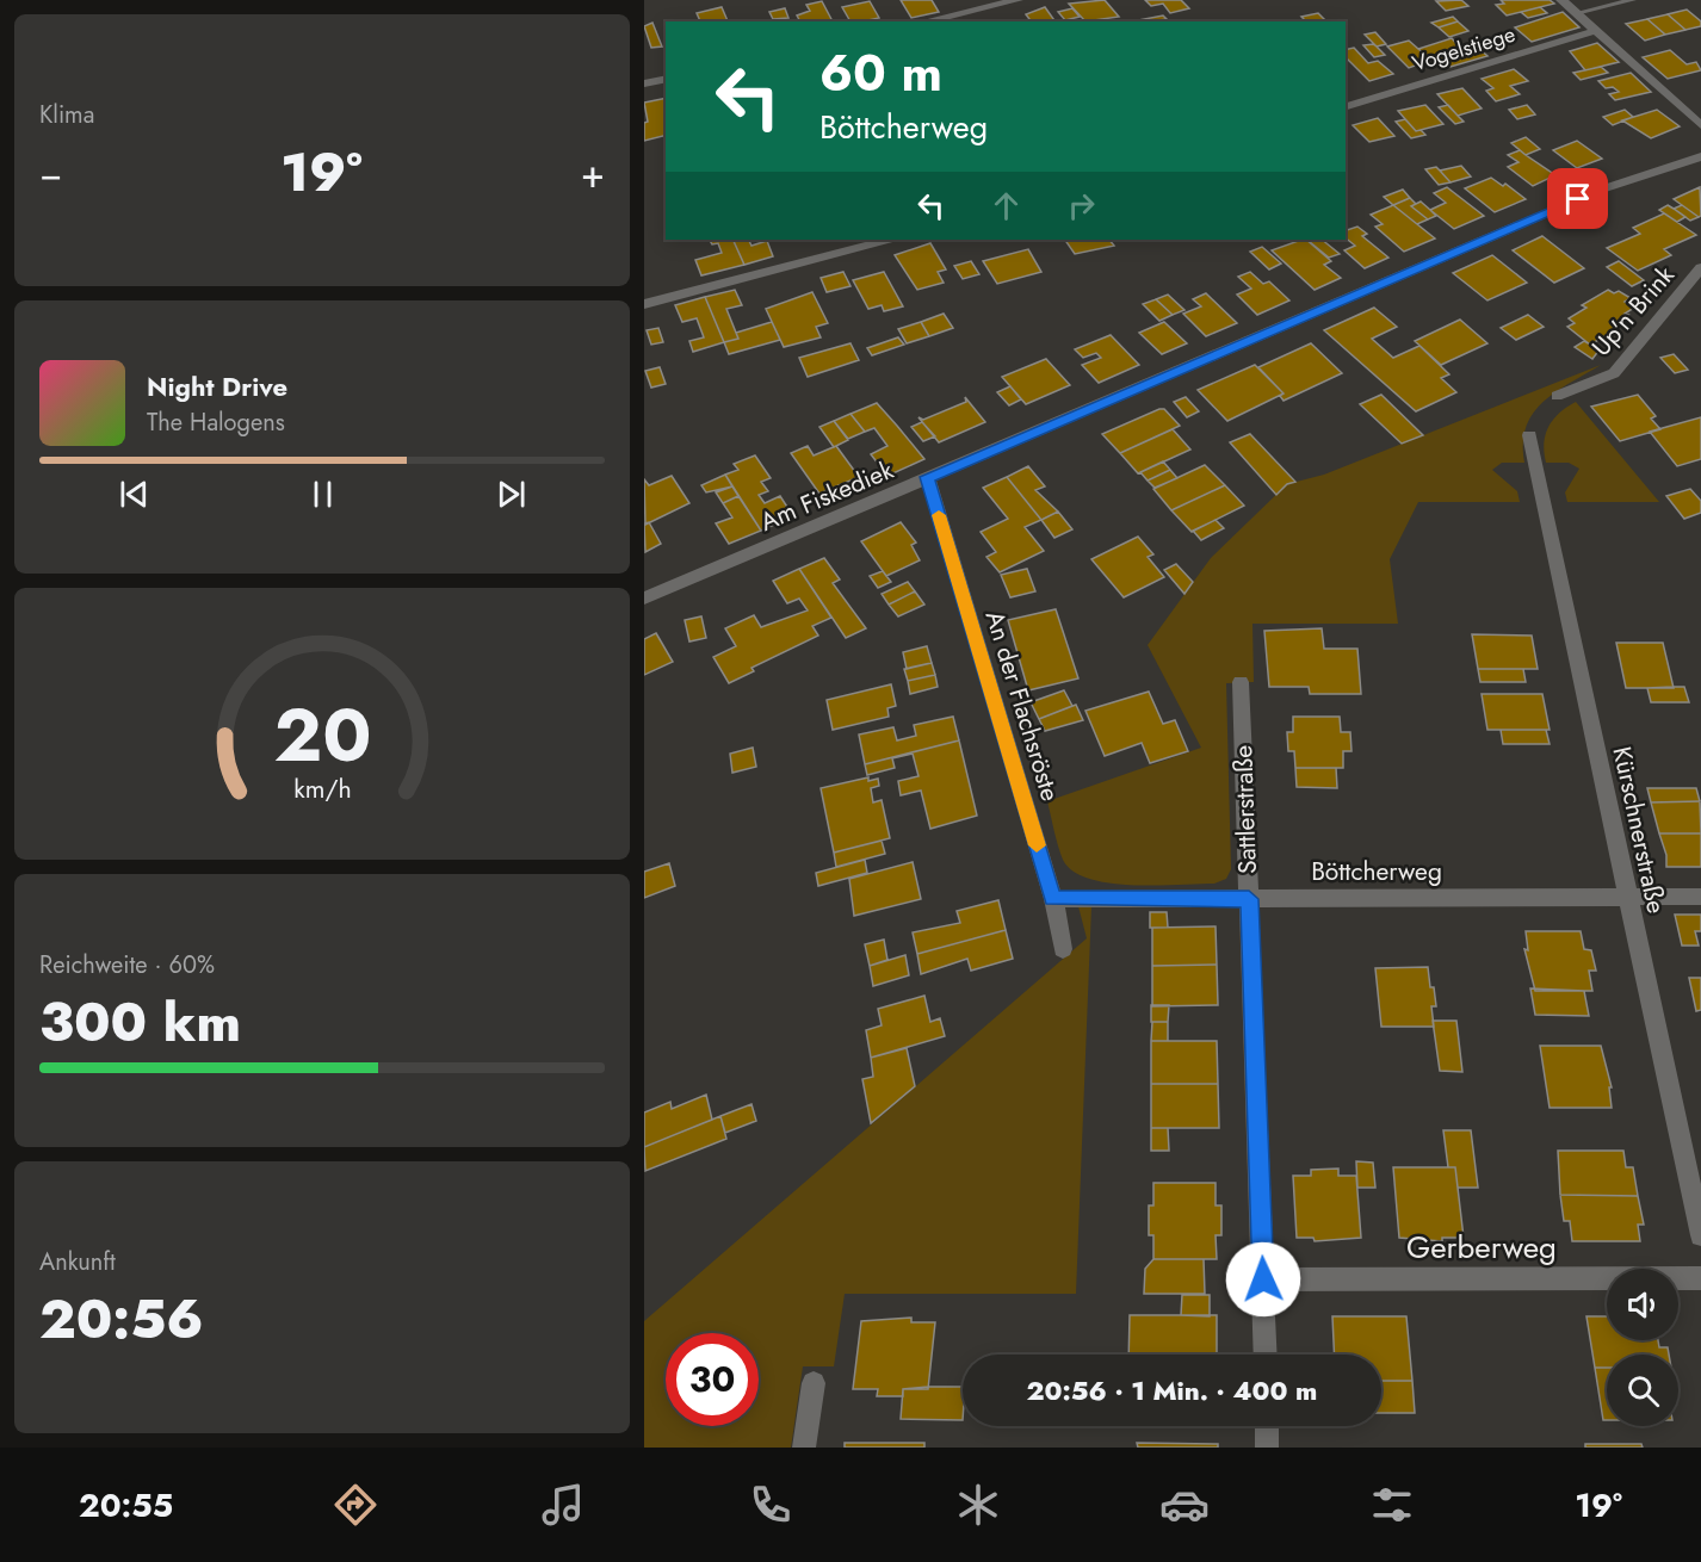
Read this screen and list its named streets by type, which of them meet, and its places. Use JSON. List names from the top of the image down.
{
  "streets": {
    "street": [
      "Vogelstiege",
      "Up'n Brink",
      "Am Fiskediek",
      "An der Flachsröste",
      "Sattlerstraße",
      "Kürschnerstraße",
      "Böttcherweg",
      "Gerberweg"
    ]
  },
  "crossings": [
    ["Am Fiskediek", "An der Flachsröste"],
    ["An der Flachsröste", "Böttcherweg"],
    ["Sattlerstraße", "Böttcherweg"],
    ["Sattlerstraße", "Gerberweg"],
    ["Kürschnerstraße", "Böttcherweg"]
  ],
  "page": {
    "tile": [
      "Klima",
      ["Reichweite · 60%", "300 km"],
      ["Ankunft", "20:56"]
    ],
    "turn": ["60 m", "Böttcherweg"],
    "heat": ["−", "19°", "+"],
    "song": ["Night Drive", "The Halogens"],
    "limit": "30",
    "trip": "20:56 · 1 Min. · 400 m",
    "tabs": ["20:55", "19°"],
    "gauge": ["20", "km/h"]
  }
}
